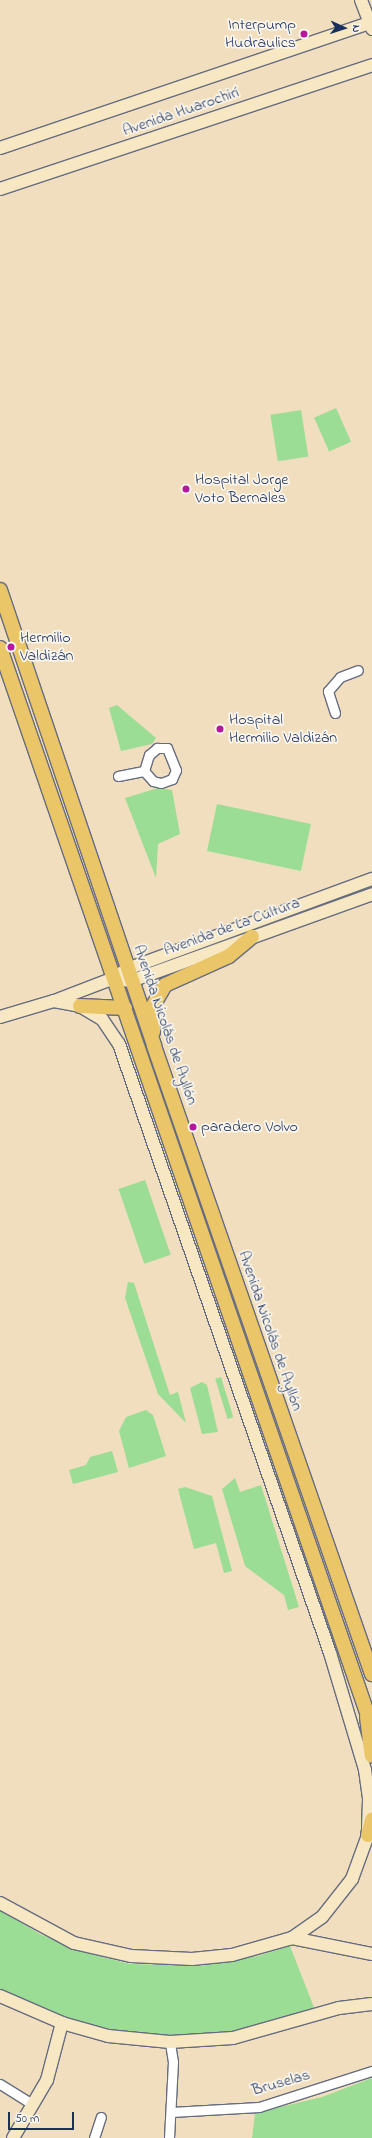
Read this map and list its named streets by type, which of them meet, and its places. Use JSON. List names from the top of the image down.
{
  "streets": {
    "main road": ["Avenida Huarochirí", "Avenida de La Cultura", "Avenida Nicolás de Ayllón"],
    "street": ["Bruselas"]
  },
  "crossings": [
    ["Avenida de La Cultura", "Avenida Nicolás de Ayllón"]
  ],
  "places": [
    "Interpump Hudraulics",
    "Hospital Jorge Voto Bernales",
    "Hermilio Valdizán",
    "Hospital Hermilio Valdizán",
    "paradero Volvo"
  ],
  "scale_bar": "50 m",
  "north": "right"
}
